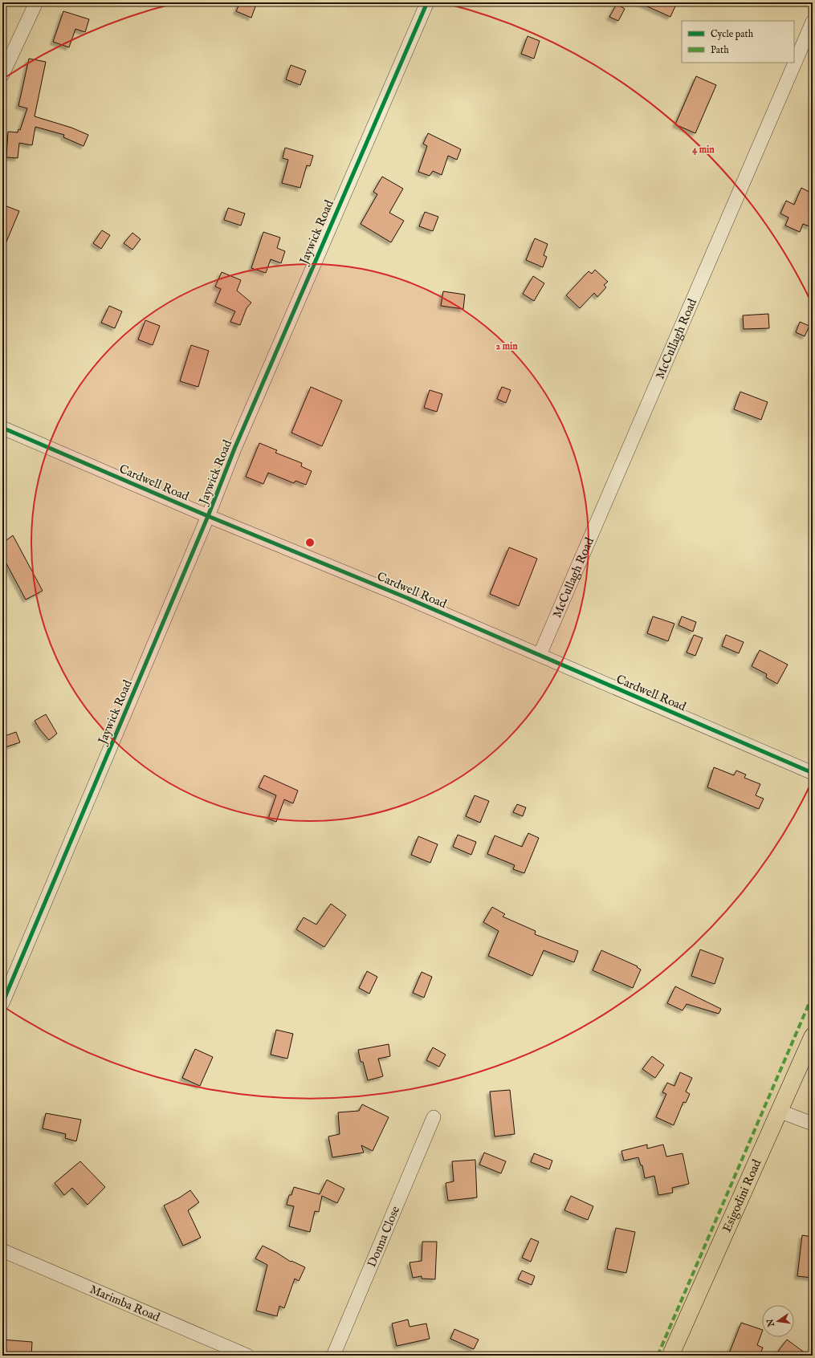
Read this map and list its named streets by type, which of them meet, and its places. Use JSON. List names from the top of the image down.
{
  "streets": {
    "main road": ["Esigodini Road"],
    "street": [
      "Jaywick Road",
      "McCullagh Road",
      "Cardwell Road",
      "Donna Close",
      "Marimba Road"
    ]
  },
  "crossings": [
    ["Jaywick Road", "Cardwell Road"],
    ["McCullagh Road", "Cardwell Road"]
  ],
  "legend": ["Cycle path", "Path"],
  "north": "left",
  "rings": ["4 min", "2 min"]
}
